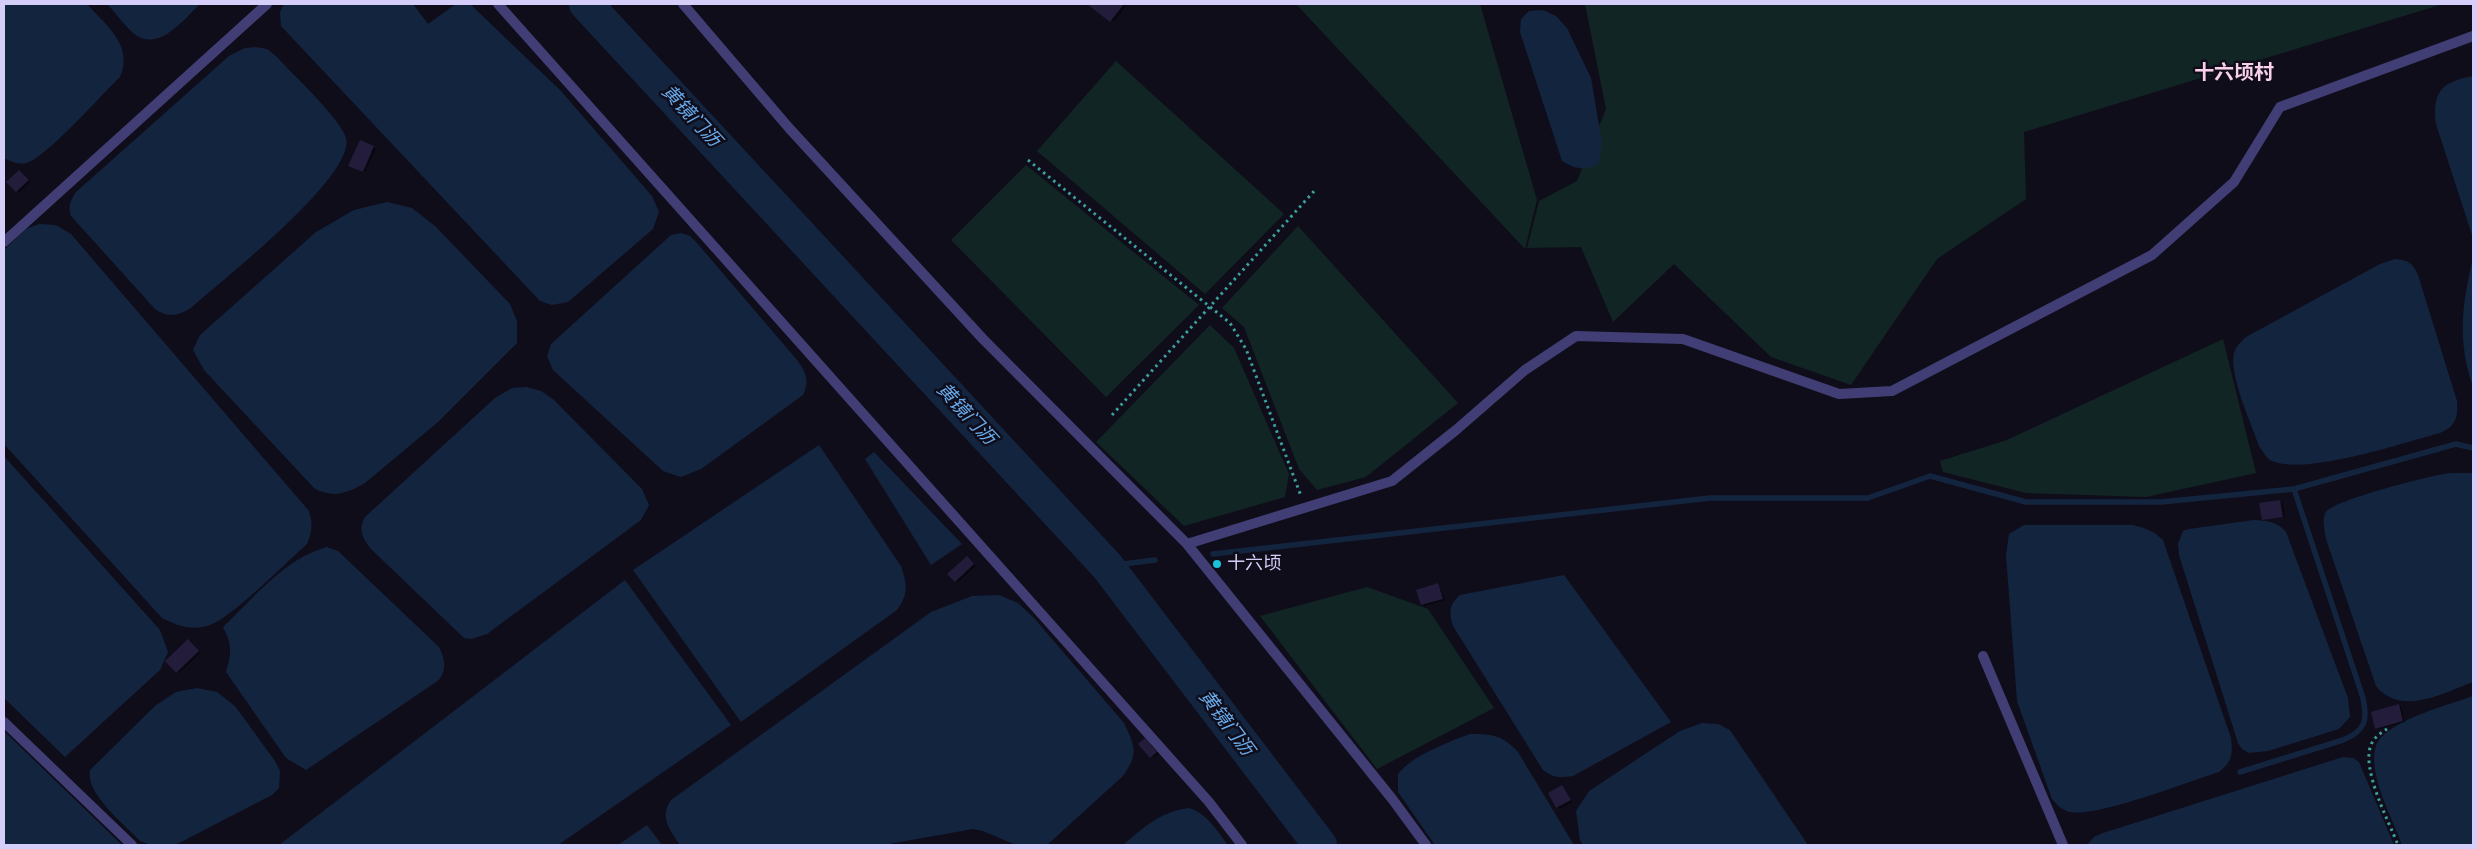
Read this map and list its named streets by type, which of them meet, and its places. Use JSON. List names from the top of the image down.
{
  "districts": ["十六顷村"],
  "water": ["黄镜门沥"],
  "places": ["十六顷"]
}
